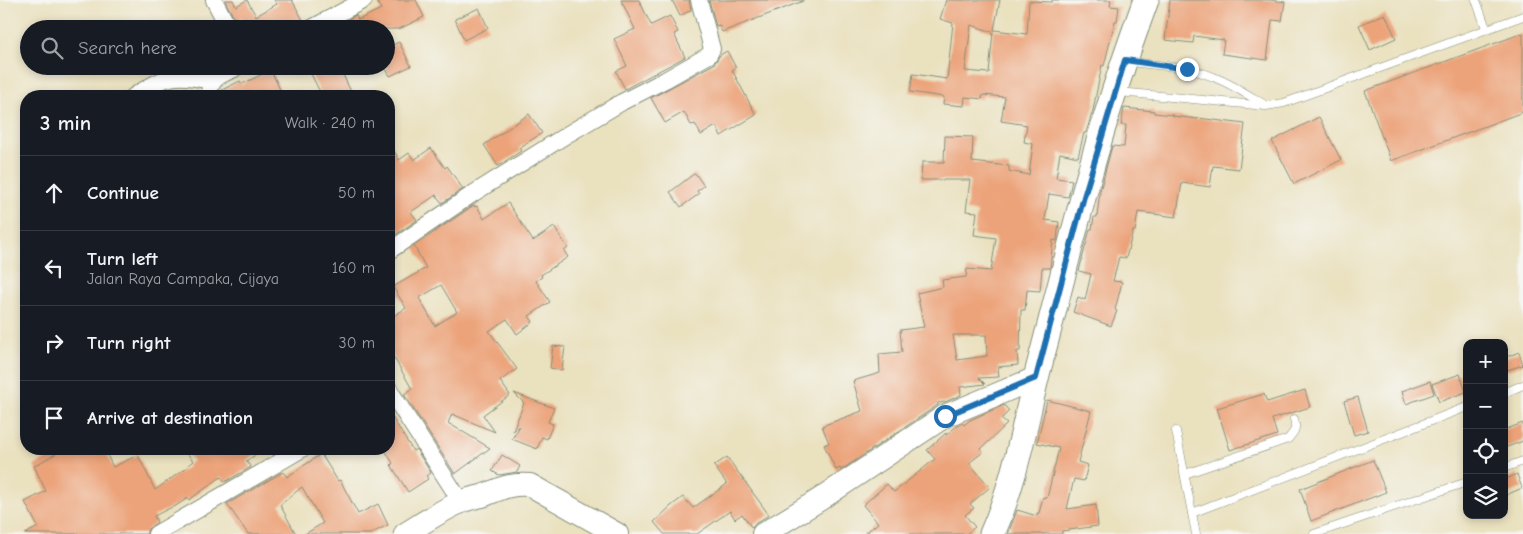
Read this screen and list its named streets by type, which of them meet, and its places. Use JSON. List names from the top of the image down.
{
  "page": {
    "search": "Search here",
    "heading": ["3 min", "Walk · 240 m"],
    "list": [
      ["Continue", "50 m"],
      ["Turn left", "Jalan Raya Campaka, Cijaya", "160 m"],
      ["Turn right", "30 m"],
      "Arrive at destination"
    ],
    "map_buttons": ["+", "−"]
  }
}
